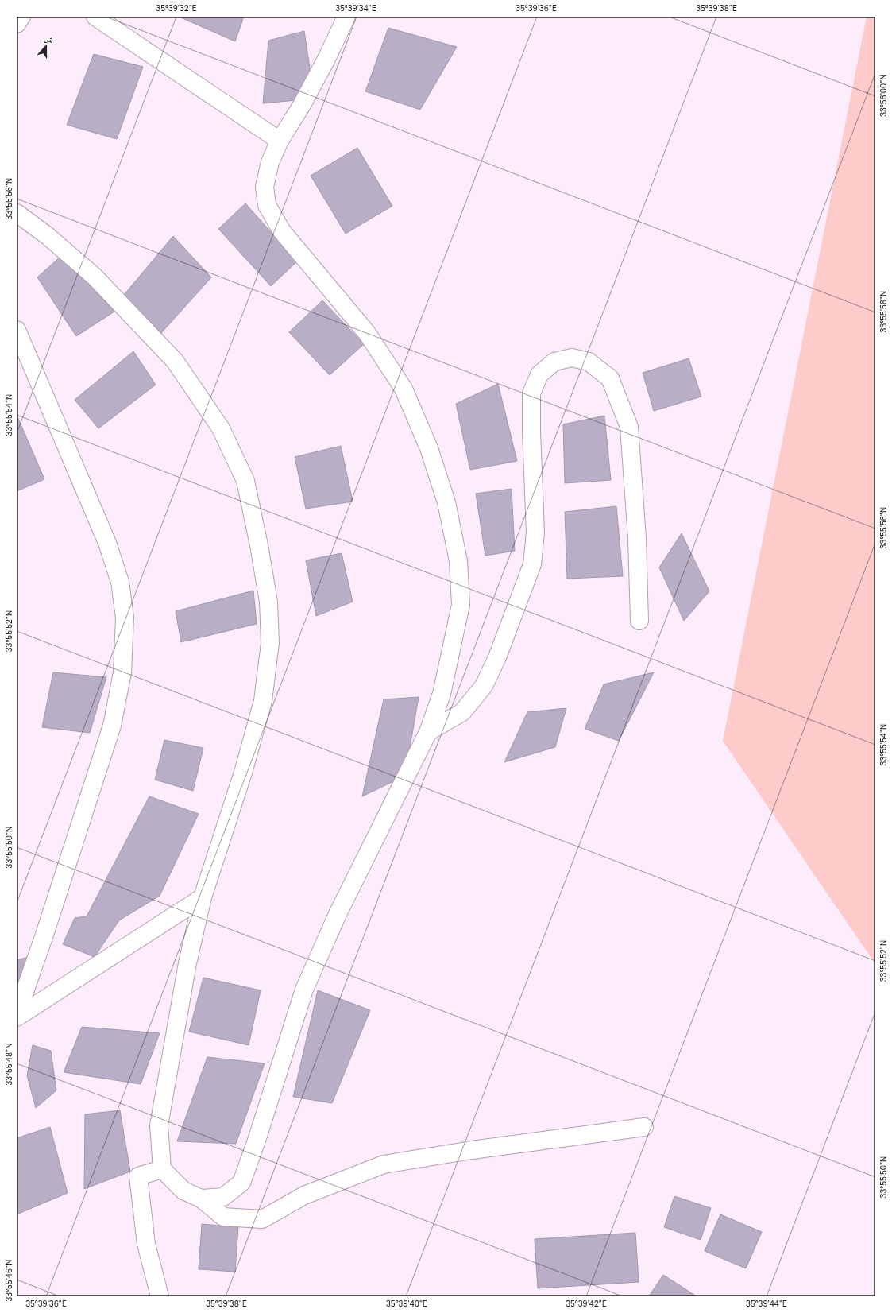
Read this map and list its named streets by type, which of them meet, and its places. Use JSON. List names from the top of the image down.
{
  "north": "top",
  "coordinates": [
    "35°39'32\"E",
    "35°39'34\"E",
    "35°39'36\"E",
    "35°39'38\"E",
    "33°56'00\"N",
    "33°55'56\"N",
    "33°55'58\"N",
    "33°55'54\"N",
    "33°55'52\"N",
    "33°55'50\"N",
    "33°55'48\"N",
    "33°55'46\"N",
    "35°39'40\"E",
    "35°39'42\"E",
    "35°39'44\"E"
  ]
}
